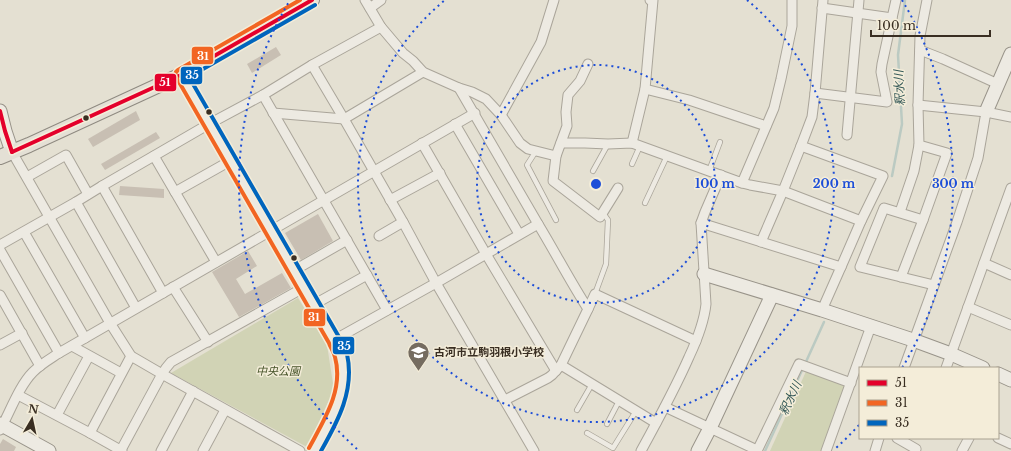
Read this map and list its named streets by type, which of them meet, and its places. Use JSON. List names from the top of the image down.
{
  "water": ["釈水川"],
  "parks": ["中央公園"],
  "places": {
    "school or university": ["古河市立駒羽根小学校"]
  },
  "lines": ["transit line 51", "transit line 31", "transit line 35"],
  "legend": ["51", "31", "35"],
  "scale_bar": "100 m",
  "north": "top",
  "rings": ["100 m", "200 m", "300 m"]
}
